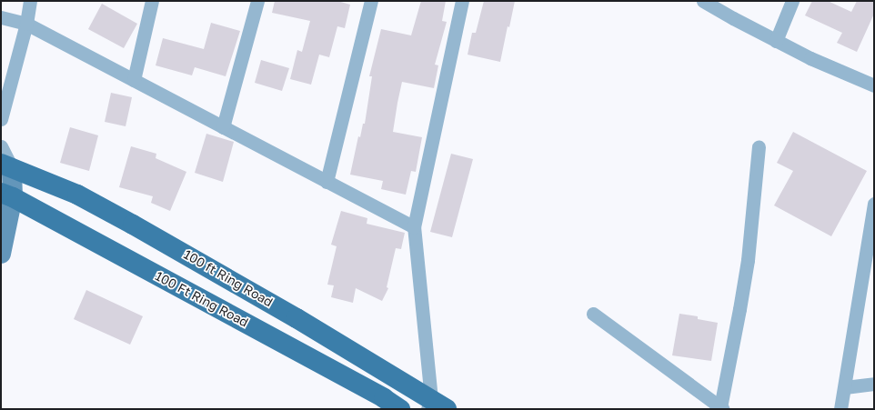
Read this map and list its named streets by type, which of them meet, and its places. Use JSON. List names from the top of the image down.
{
  "streets": {
    "main road": ["100 ft Ring Road", "100 Ft Ring Road"]
  }
}
